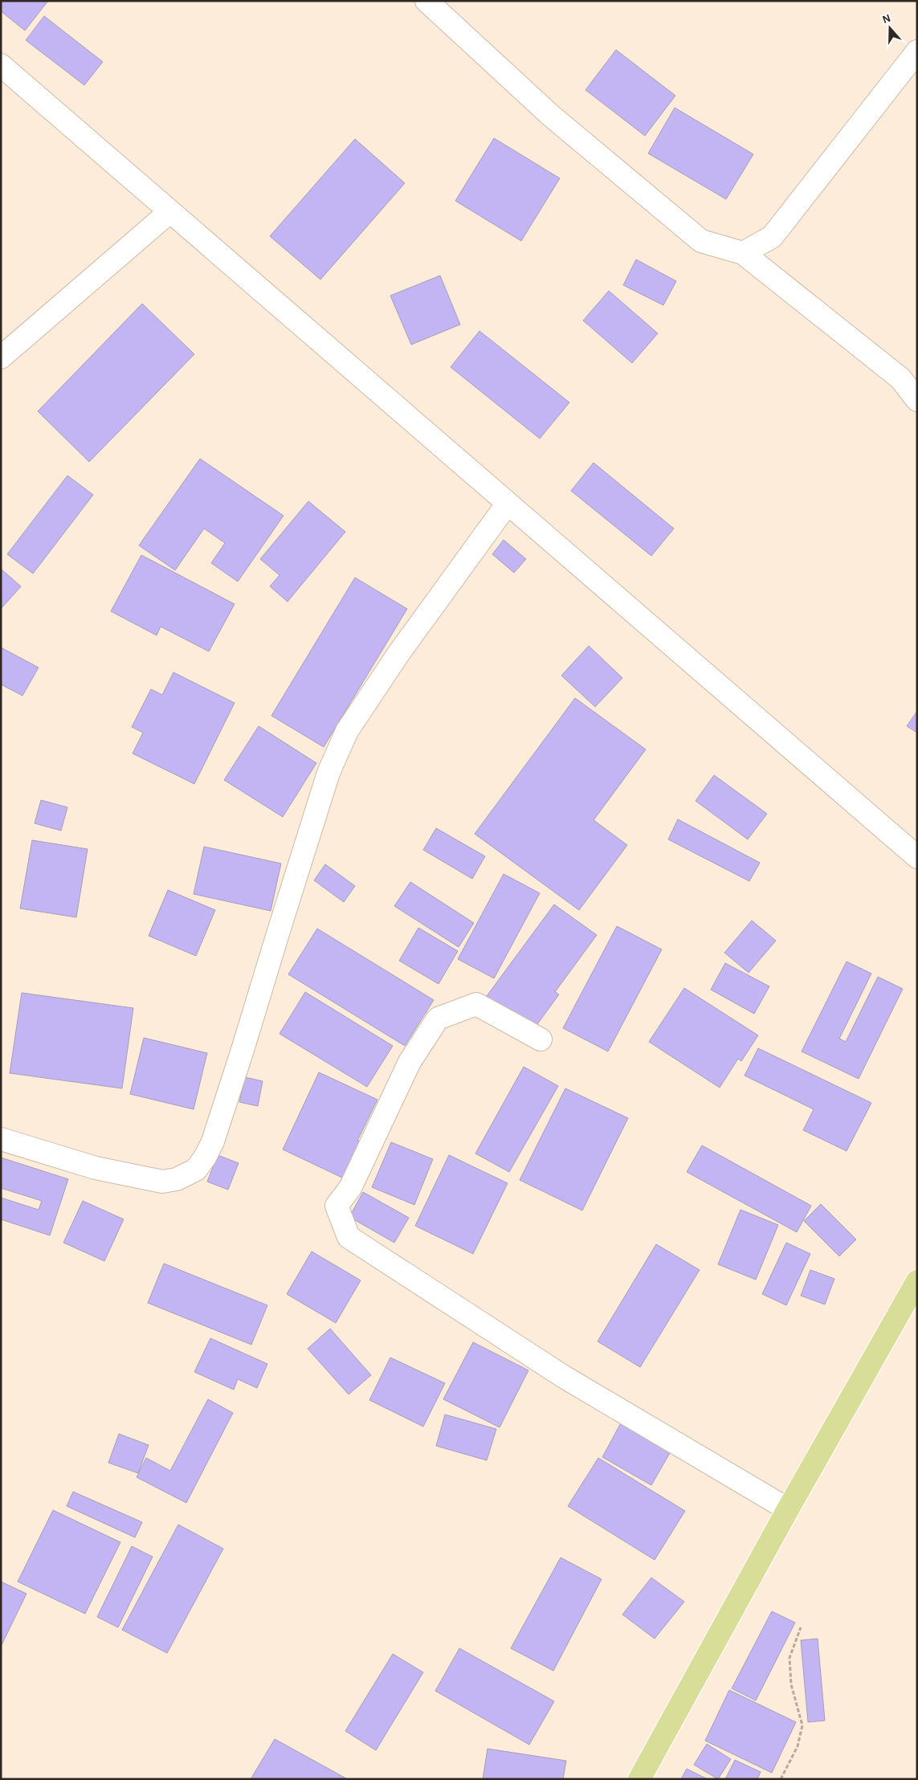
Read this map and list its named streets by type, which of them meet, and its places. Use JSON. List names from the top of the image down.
{
  "north": "top"
}
